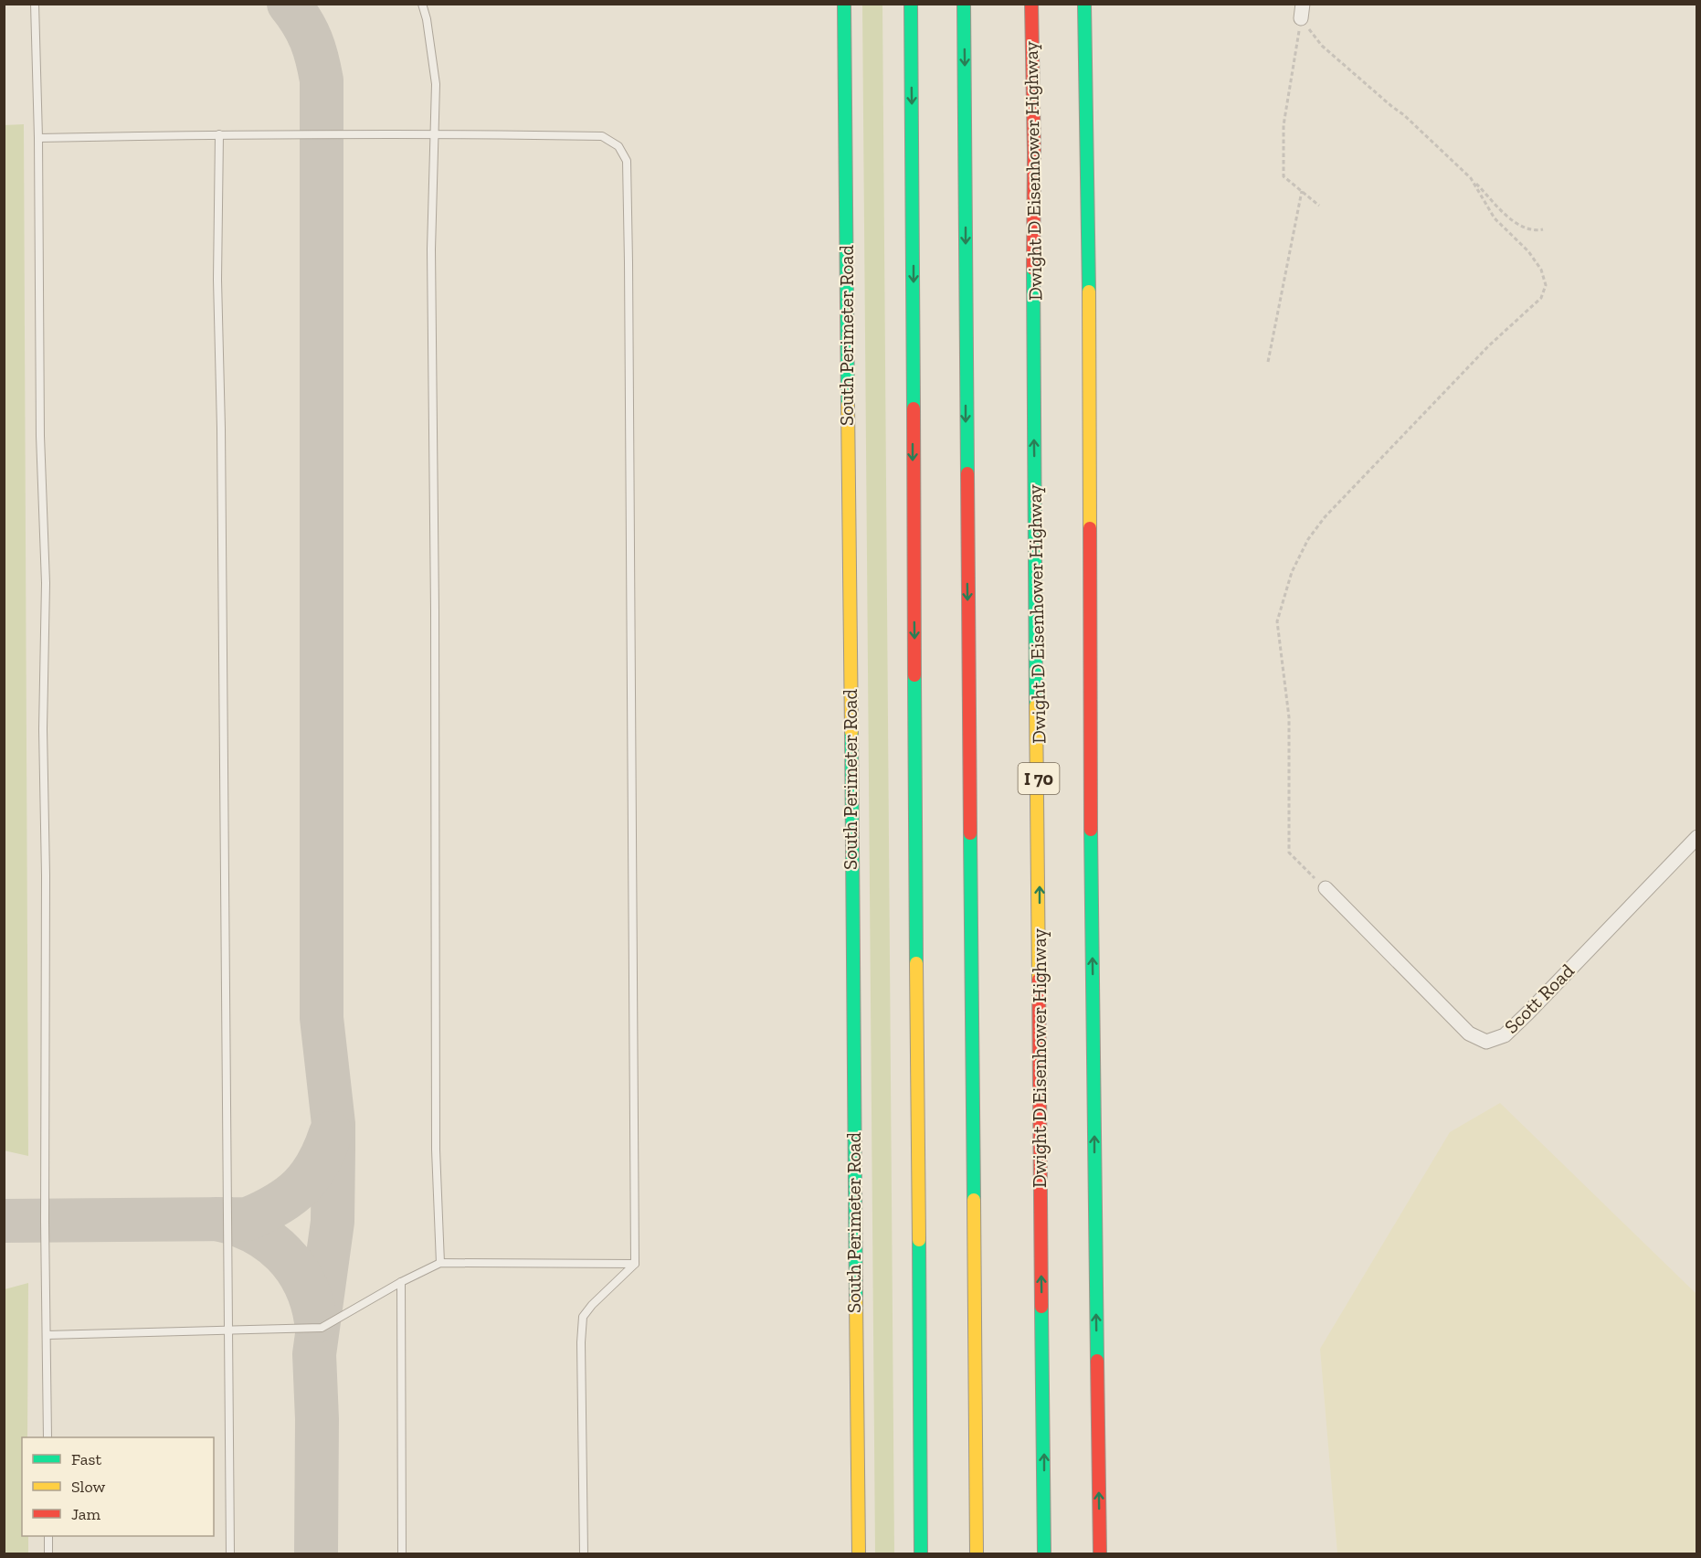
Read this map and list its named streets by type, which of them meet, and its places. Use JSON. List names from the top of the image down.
{
  "streets": {
    "main road": ["Dwight D Eisenhower Highway", "South Perimeter Road", "I 70"],
    "street": ["Scott Road"]
  },
  "legend": ["Fast", "Slow", "Jam"]
}
